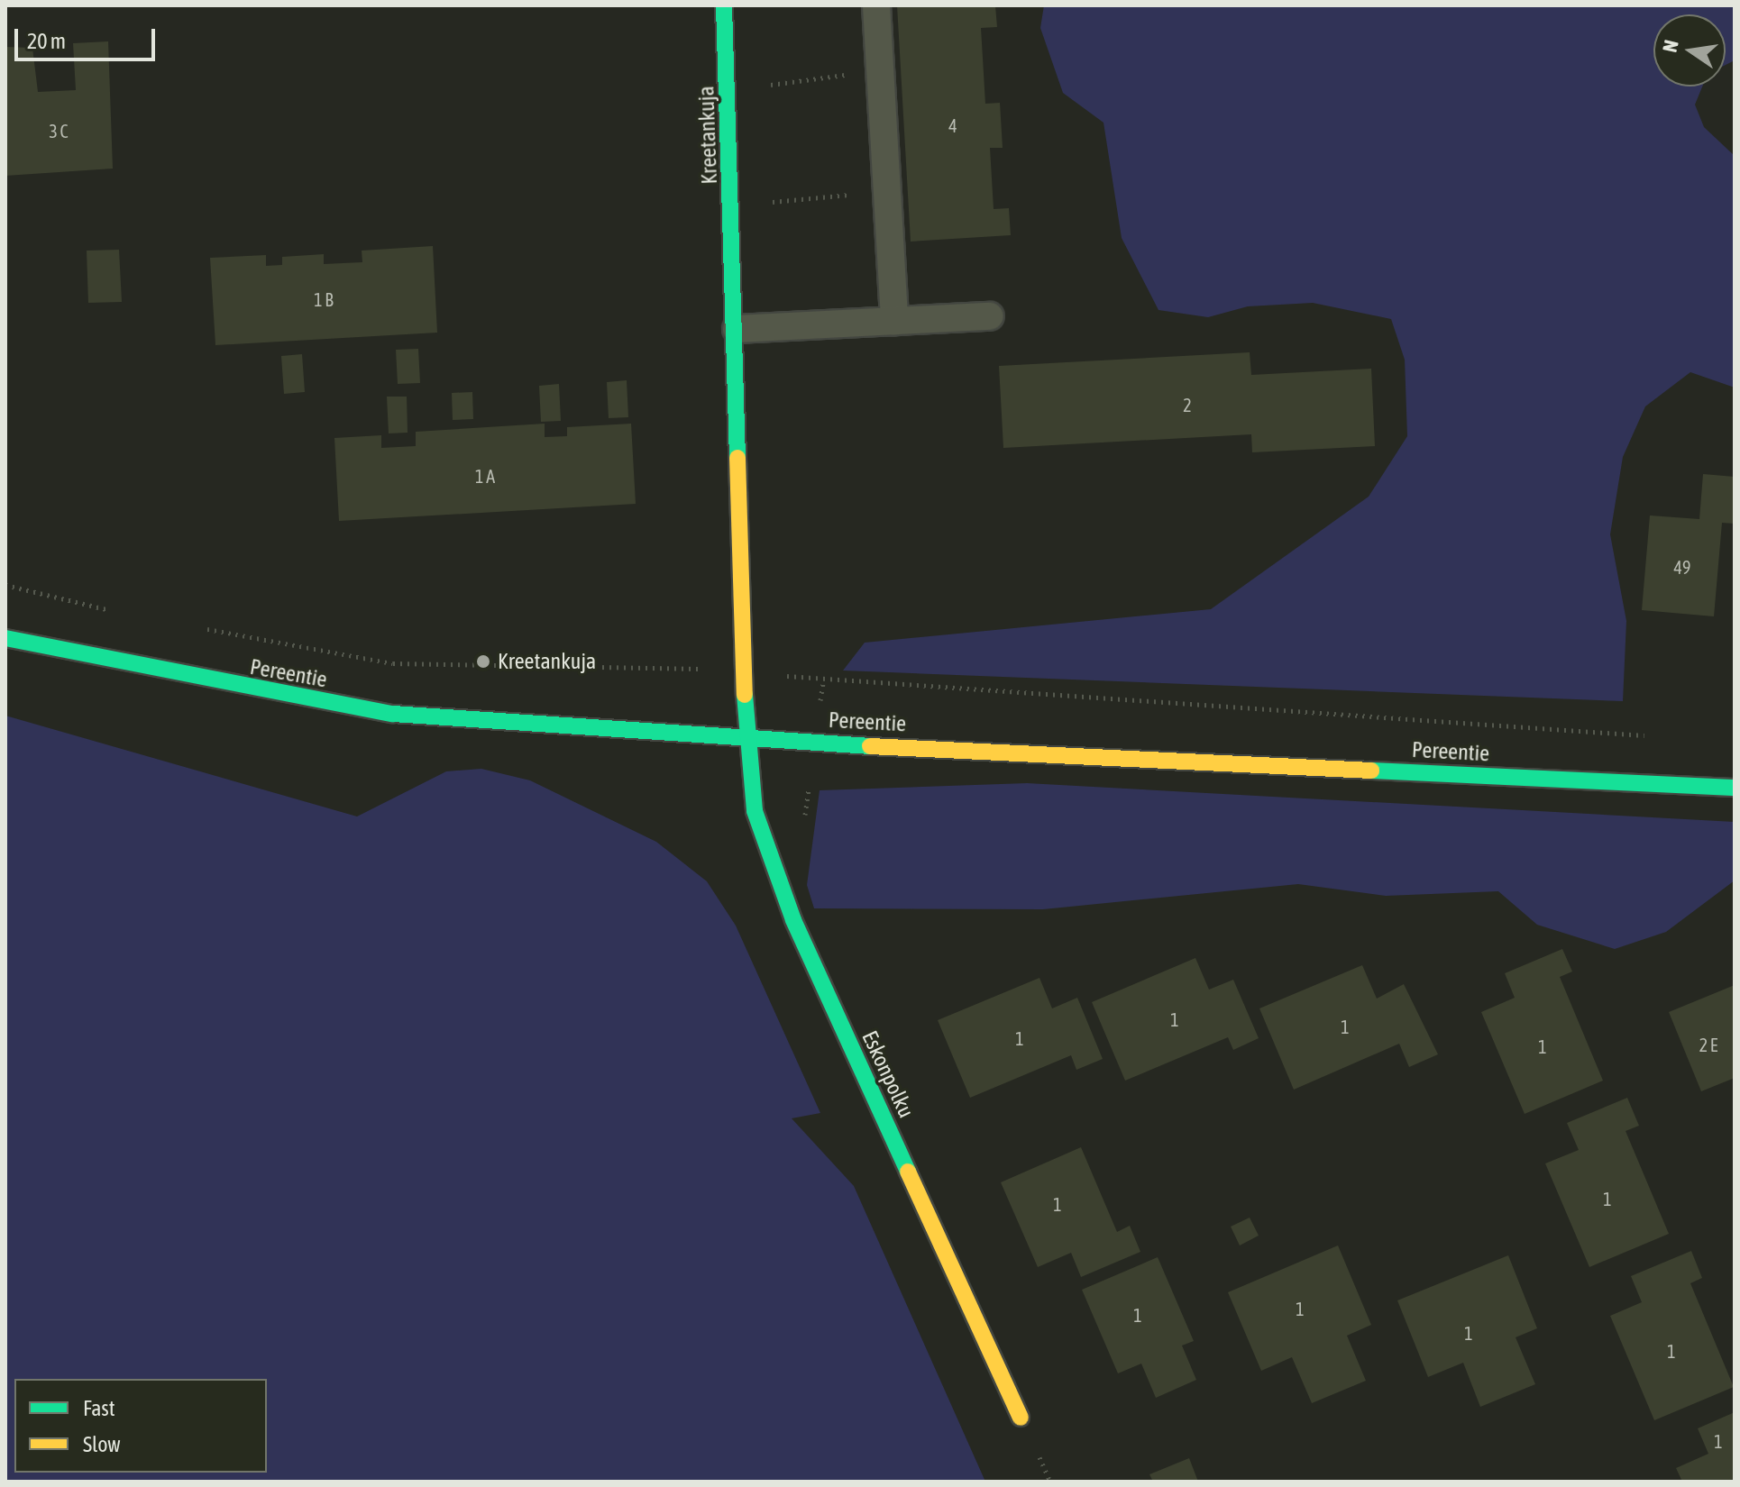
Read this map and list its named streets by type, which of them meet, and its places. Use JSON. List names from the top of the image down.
{
  "streets": {
    "street": ["Kreetankuja", "Pereentie", "Eskonpolku"]
  },
  "crossings": [
    ["Kreetankuja", "Pereentie"],
    ["Kreetankuja", "Eskonpolku"],
    ["Pereentie", "Eskonpolku"]
  ],
  "places": ["Kreetankuja"],
  "house_numbers": [
    "4",
    "3 C",
    "1 B",
    "2",
    "1 A",
    "49",
    "1",
    "1",
    "1",
    "2 E",
    "1",
    "1",
    "1",
    "1",
    "1",
    "1",
    "1",
    "1"
  ],
  "legend": ["Fast", "Slow"],
  "scale_bar": "20 m",
  "north": "left"
}
